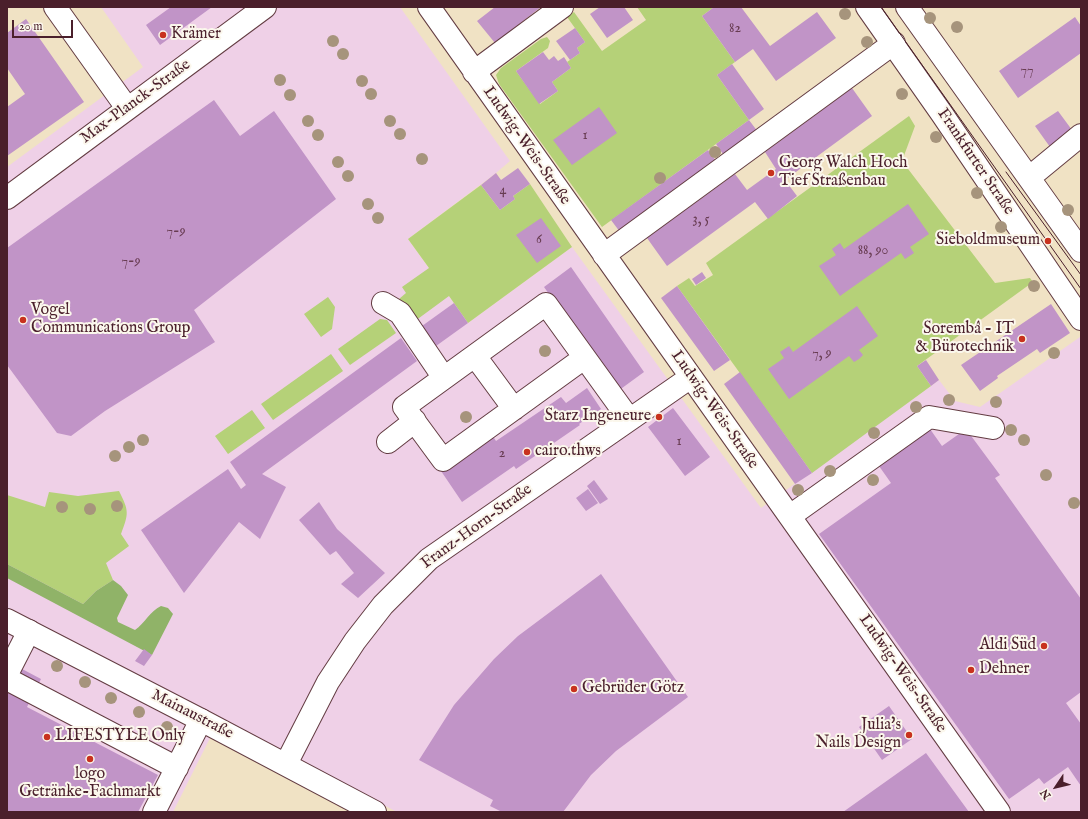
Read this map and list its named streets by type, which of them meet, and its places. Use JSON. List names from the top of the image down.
{
  "streets": {
    "street": [
      "Max-Planck-Straße",
      "Ludwig-Weis-Straße",
      "Frankfurter Straße",
      "Franz-Horn-Straße",
      "Mainaustraße"
    ]
  },
  "crossings": [
    ["Ludwig-Weis-Straße", "Franz-Horn-Straße"],
    ["Franz-Horn-Straße", "Mainaustraße"]
  ],
  "places": [
    "Krämer",
    "Georg Walch Hoch Tief Straßenbau",
    "Sieboldmuseum",
    "Vogel Communications Group",
    "Sorembâ - IT & Bürotechnik",
    "Starz Ingeneure",
    "cairo.thws",
    "Aldi Süd",
    "Dehner",
    "Gebrüder Götz",
    "Julia's Nails Design",
    "LIFESTYLE Only",
    "logo Getränke-Fachmarkt"
  ],
  "house_numbers": [
    "82",
    "77",
    "1",
    "4",
    "3, 5",
    "7-9",
    "6",
    "88, 90",
    "7-9",
    "7, 9",
    "1",
    "2"
  ],
  "scale_bar": "20 m",
  "north": "bottom left"
}
